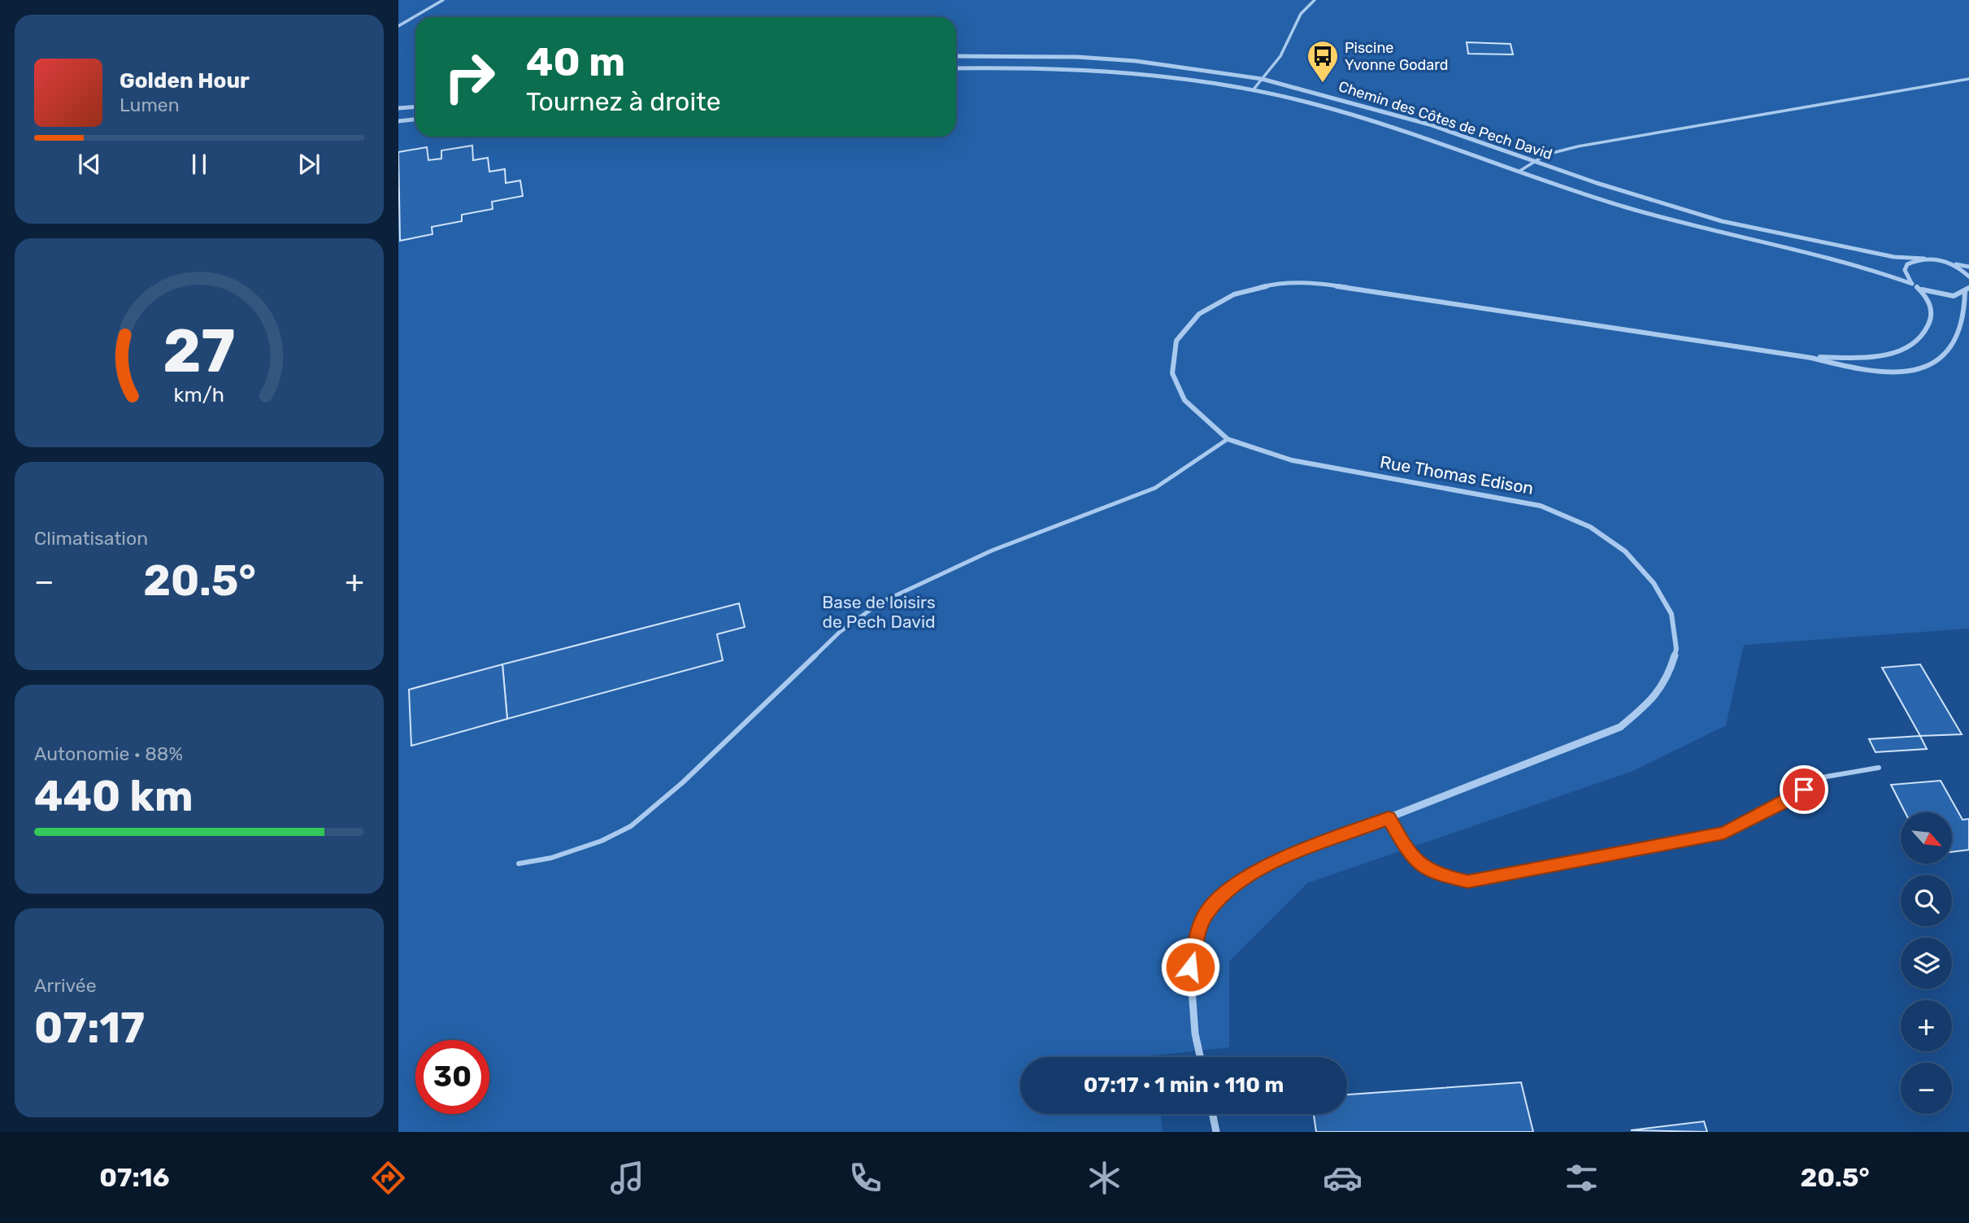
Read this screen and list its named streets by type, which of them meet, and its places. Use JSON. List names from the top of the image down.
{
  "streets": {
    "street": ["Chemin des Côtes de Pech David", "Rue Thomas Edison"]
  },
  "crossings": [
    ["Chemin des Côtes de Pech David", "Rue Thomas Edison"]
  ],
  "parks": ["Base de loisirs de Pech David"],
  "places": {
    "bus stop": ["Piscine Yvonne Godard"]
  },
  "north": "bottom right",
  "page": {
    "turn": ["40 m", "Tournez à droite"],
    "song": ["Golden Hour", "Lumen"],
    "tile": [
      "Climatisation",
      ["Autonomie · 88%", "440 km"],
      ["Arrivée", "07:17"]
    ],
    "heat": ["−", "20.5°", "+"],
    "map_buttons": ["+", "−"],
    "limit": "30",
    "trip": "07:17 · 1 min · 110 m",
    "tabs": ["07:16", "20.5°"],
    "gauge": ["27", "km/h"]
  }
}
